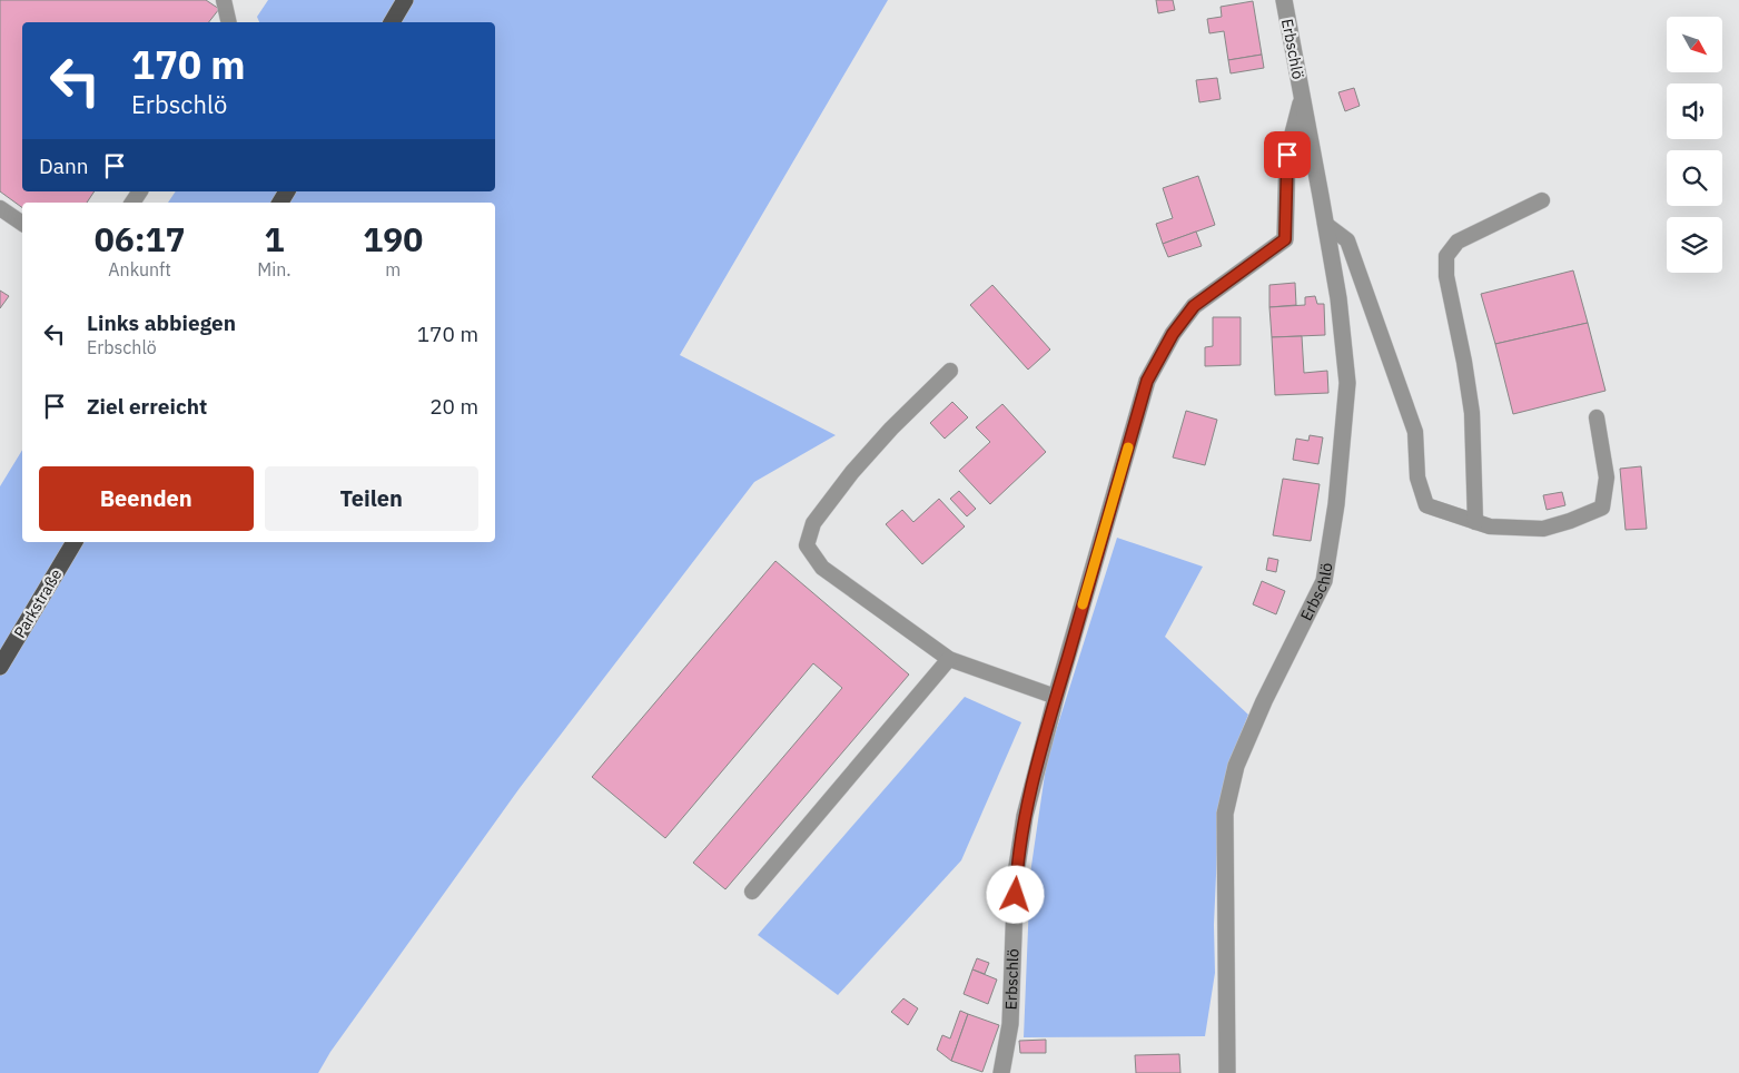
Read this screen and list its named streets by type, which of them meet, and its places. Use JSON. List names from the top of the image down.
{
  "streets": {
    "main road": ["Parkstraße"],
    "street": ["Erbschlö"]
  },
  "north": "bottom right",
  "page": {
    "turn": ["170 m", "Erbschlö"],
    "then": "Dann",
    "eta": [
      "06:17",
      "Ankunft",
      "1",
      "Min.",
      "190",
      "m"
    ],
    "list": [
      {
        "name": "Links abbiegen",
        "note": "Erbschlö",
        "value": "170 m"
      },
      {
        "name": "Ziel erreicht",
        "value": "20 m"
      }
    ],
    "buttons": ["Beenden", "Teilen"]
  }
}
